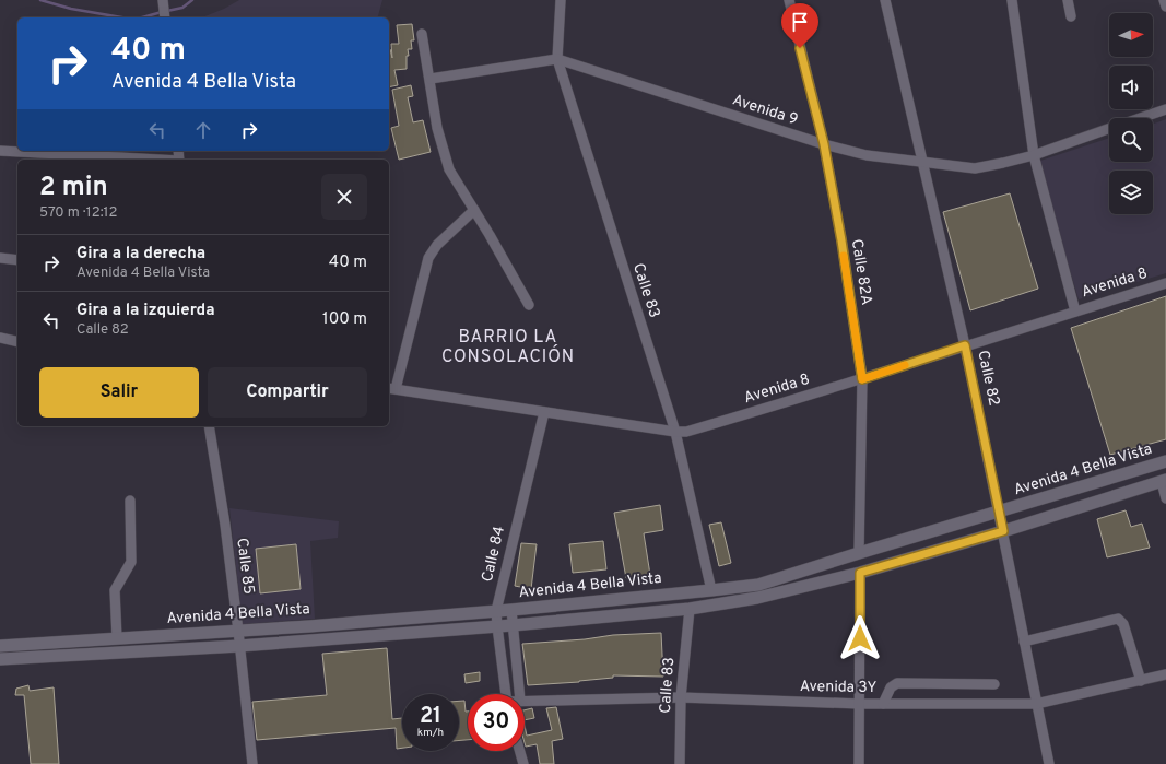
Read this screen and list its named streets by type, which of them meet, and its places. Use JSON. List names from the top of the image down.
{
  "streets": {
    "street": [
      "Avenida 9",
      "Calle 82A",
      "Avenida 8",
      "Calle 83",
      "Calle 82",
      "Avenida 4 Bella Vista",
      "Calle 84",
      "Calle 85",
      "Avenida 3Y"
    ]
  },
  "crossings": [
    ["Avenida 9", "Calle 82A"],
    ["Avenida 9", "Calle 83"],
    ["Avenida 9", "Calle 82"],
    ["Calle 82A", "Avenida 8"],
    ["Calle 82A", "Avenida 4 Bella Vista"],
    ["Avenida 8", "Calle 83"],
    ["Avenida 8", "Calle 82"],
    ["Avenida 8", "Calle 84"],
    ["Calle 83", "Avenida 4 Bella Vista"],
    ["Calle 83", "Avenida 3Y"],
    ["Calle 82", "Avenida 4 Bella Vista"],
    ["Calle 82", "Avenida 3Y"],
    ["Avenida 4 Bella Vista", "Calle 84"],
    ["Avenida 4 Bella Vista", "Calle 85"]
  ],
  "districts": ["BARRIO LA CONSOLACIÓN"],
  "north": "right",
  "page": {
    "turn": ["40 m", "Avenida 4 Bella Vista"],
    "heading": ["2 min", "570 m · 12:12"],
    "list": [
      {
        "name": "Gira a la derecha",
        "note": "Avenida 4 Bella Vista",
        "value": "40 m"
      },
      {
        "name": "Gira a la izquierda",
        "note": "Calle 82",
        "value": "100 m"
      }
    ],
    "buttons": ["Salir", "Compartir"],
    "speed": "21 km/h",
    "limit": "30"
  }
}
